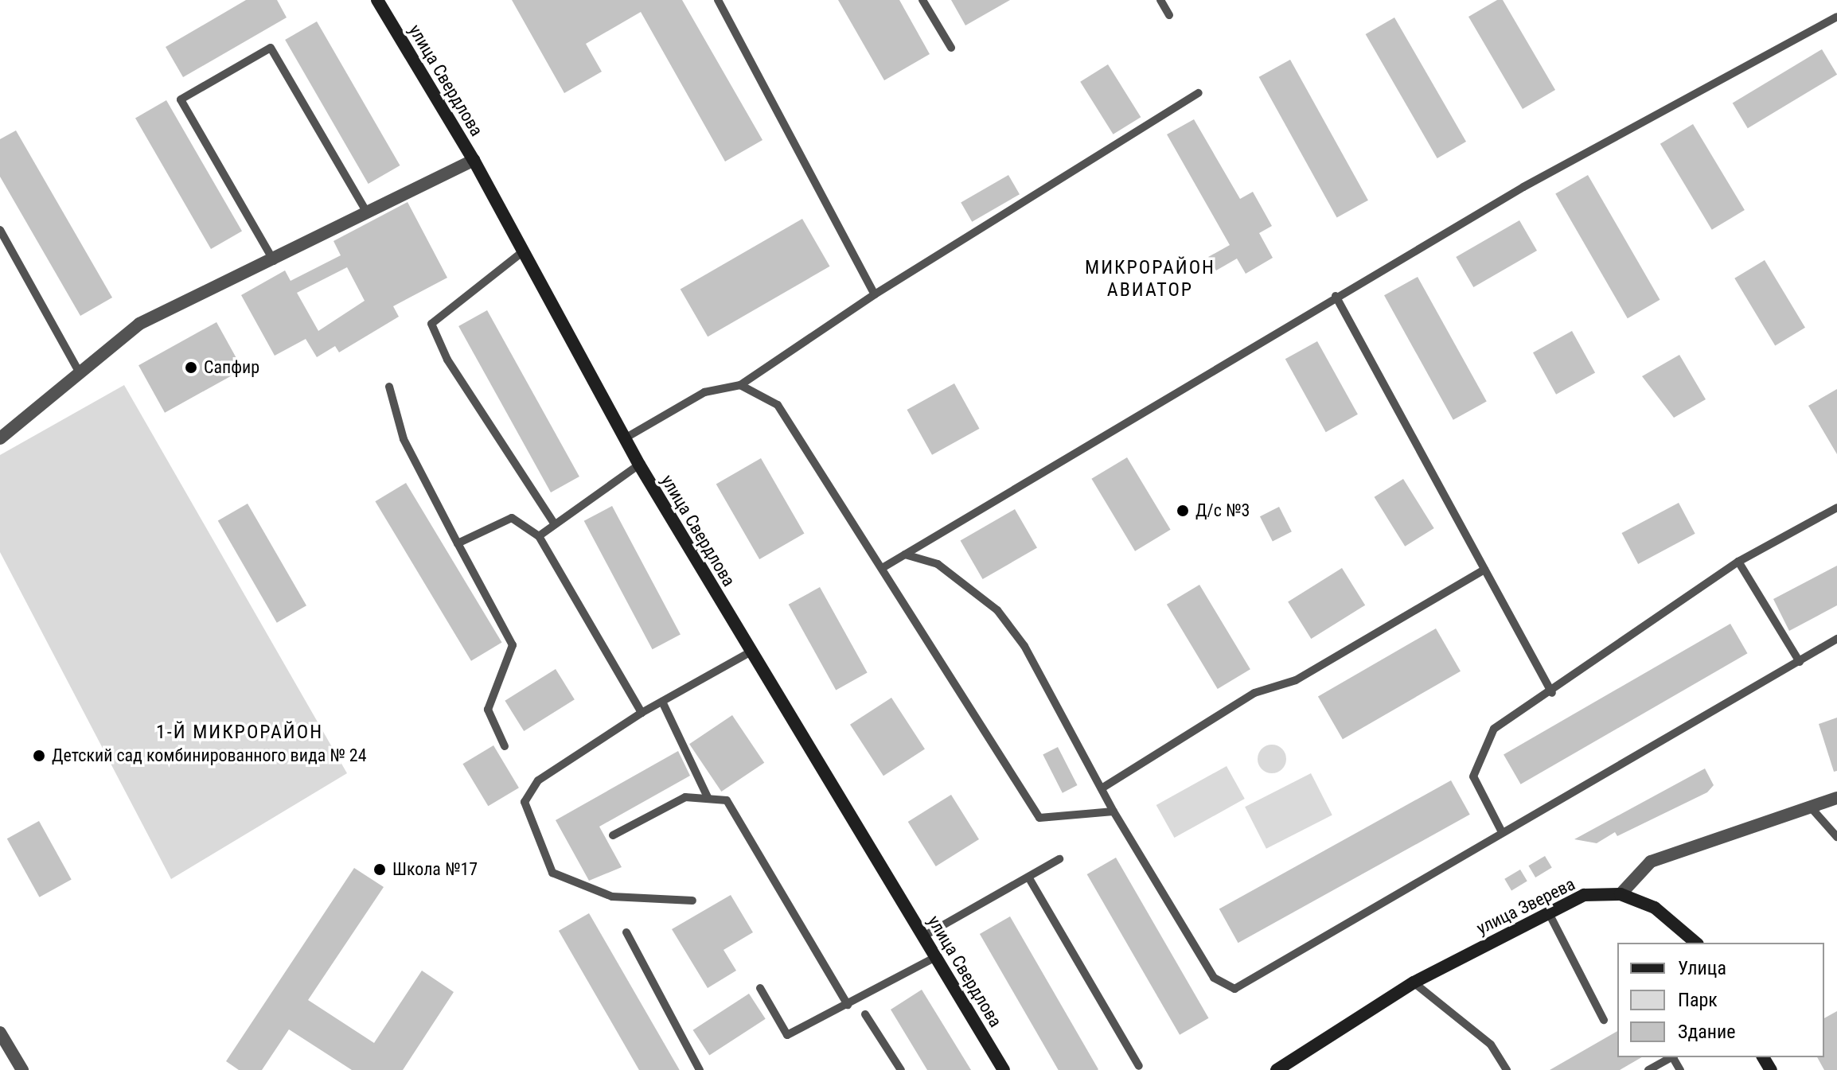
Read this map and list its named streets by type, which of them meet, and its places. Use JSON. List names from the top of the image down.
{
  "streets": {
    "main road": ["улица Свердлова", "улица Зверева"]
  },
  "districts": ["МИКРОРАЙОН АВИАТОР", "1-Й МИКРОРАЙОН"],
  "places": [
    "Сапфир",
    "Д/с №3",
    "Детский сад комбинированного вида № 24",
    "Школа №17"
  ],
  "legend": ["Улица", "Парк", "Здание"]
}
